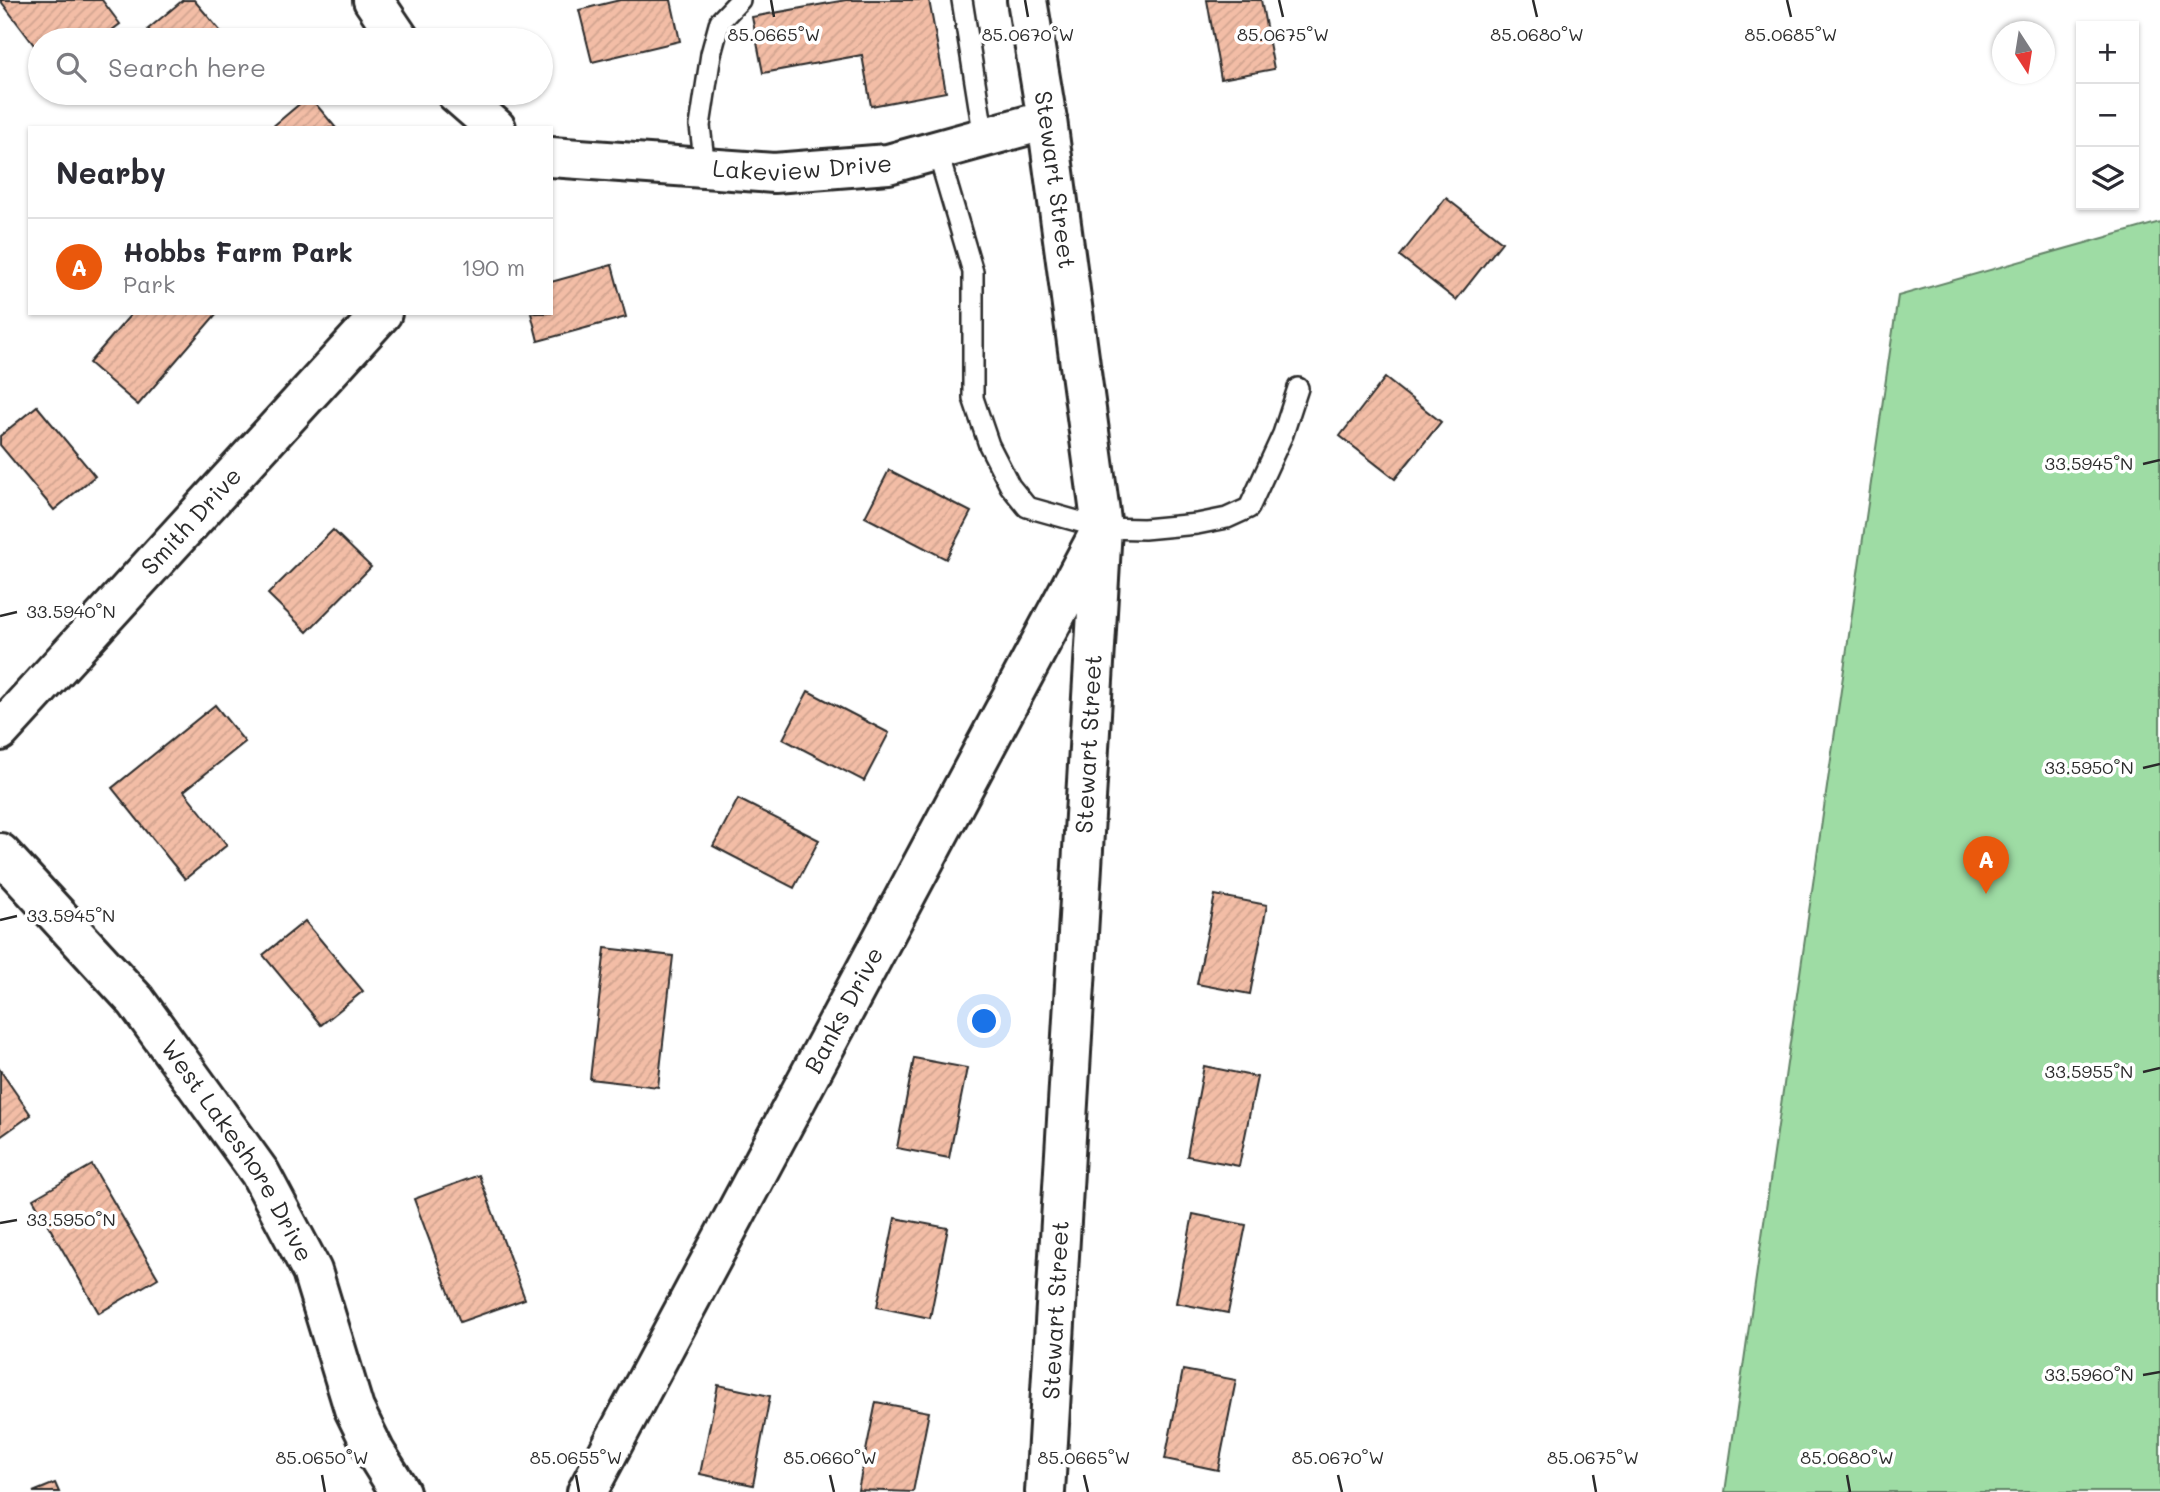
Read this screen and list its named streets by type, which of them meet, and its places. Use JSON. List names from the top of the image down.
{
  "streets": {
    "street": [
      "Lakeview Drive",
      "Stewart Street",
      "Smith Drive",
      "Banks Drive",
      "West Lakeshore Drive"
    ]
  },
  "crossings": [
    ["Lakeview Drive", "Stewart Street"],
    ["Stewart Street", "Banks Drive"]
  ],
  "north": "bottom",
  "page": {
    "map_buttons": ["+", "−"],
    "search": "Search here",
    "heading": "Nearby",
    "list": [
      {
        "mark": "A",
        "name": "Hobbs Farm Park",
        "note": "Park",
        "value": "190 m"
      }
    ],
    "pins": "A"
  },
  "coordinates": [
    "85.0665°W",
    "85.0670°W",
    "85.0675°W",
    "85.0680°W",
    "85.0685°W",
    "33.5945°N",
    "33.5940°N",
    "33.5950°N",
    "33.5955°N",
    "33.5960°N",
    "85.0650°W",
    "85.0655°W",
    "85.0660°W"
  ]
}
